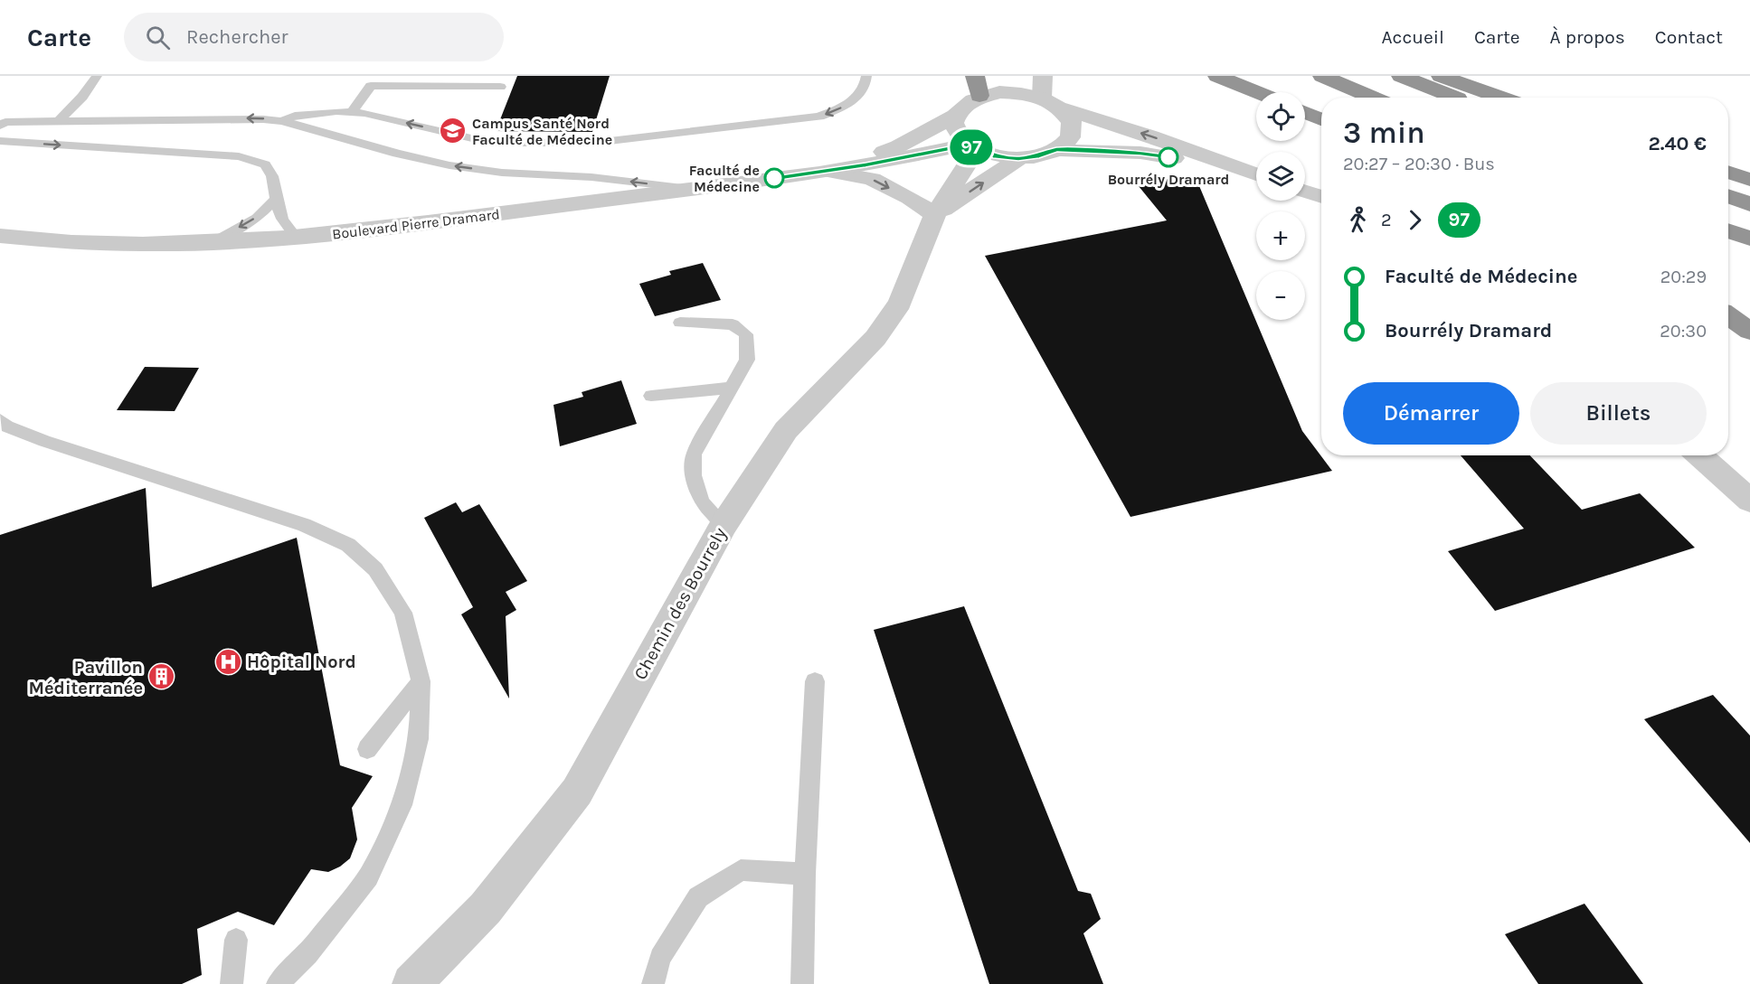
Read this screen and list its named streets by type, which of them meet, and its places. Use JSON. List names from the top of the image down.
{
  "streets": {
    "street": ["Boulevard Pierre Dramard", "Chemin des Bourrely"]
  },
  "crossings": [
    ["Boulevard Pierre Dramard", "Chemin des Bourrely"]
  ],
  "places": {
    "school or university": ["Campus Santé Nord Faculté de Médecine"],
    "other": ["Bourrély Dramard", "Faculté de Médecine"],
    "hospital": ["Hôpital Nord"],
    "building": ["Pavillon Méditerranée"]
  },
  "lines": ["bus line 97"],
  "page": {
    "header": "Carte",
    "search": "Rechercher",
    "nav": [
      "Accueil",
      "Carte",
      "À propos",
      "Contact"
    ],
    "on_map": "97",
    "map_buttons": ["+", "−"],
    "heading": ["3 min", "20:27 – 20:30 · Bus", "2.40 €"],
    "legs": ["2", "97"],
    "list": [
      {
        "name": "Faculté de Médecine",
        "value": "20:29"
      },
      {
        "name": "Bourrély Dramard",
        "value": "20:30"
      }
    ],
    "buttons": ["Démarrer", "Billets"]
  }
}
